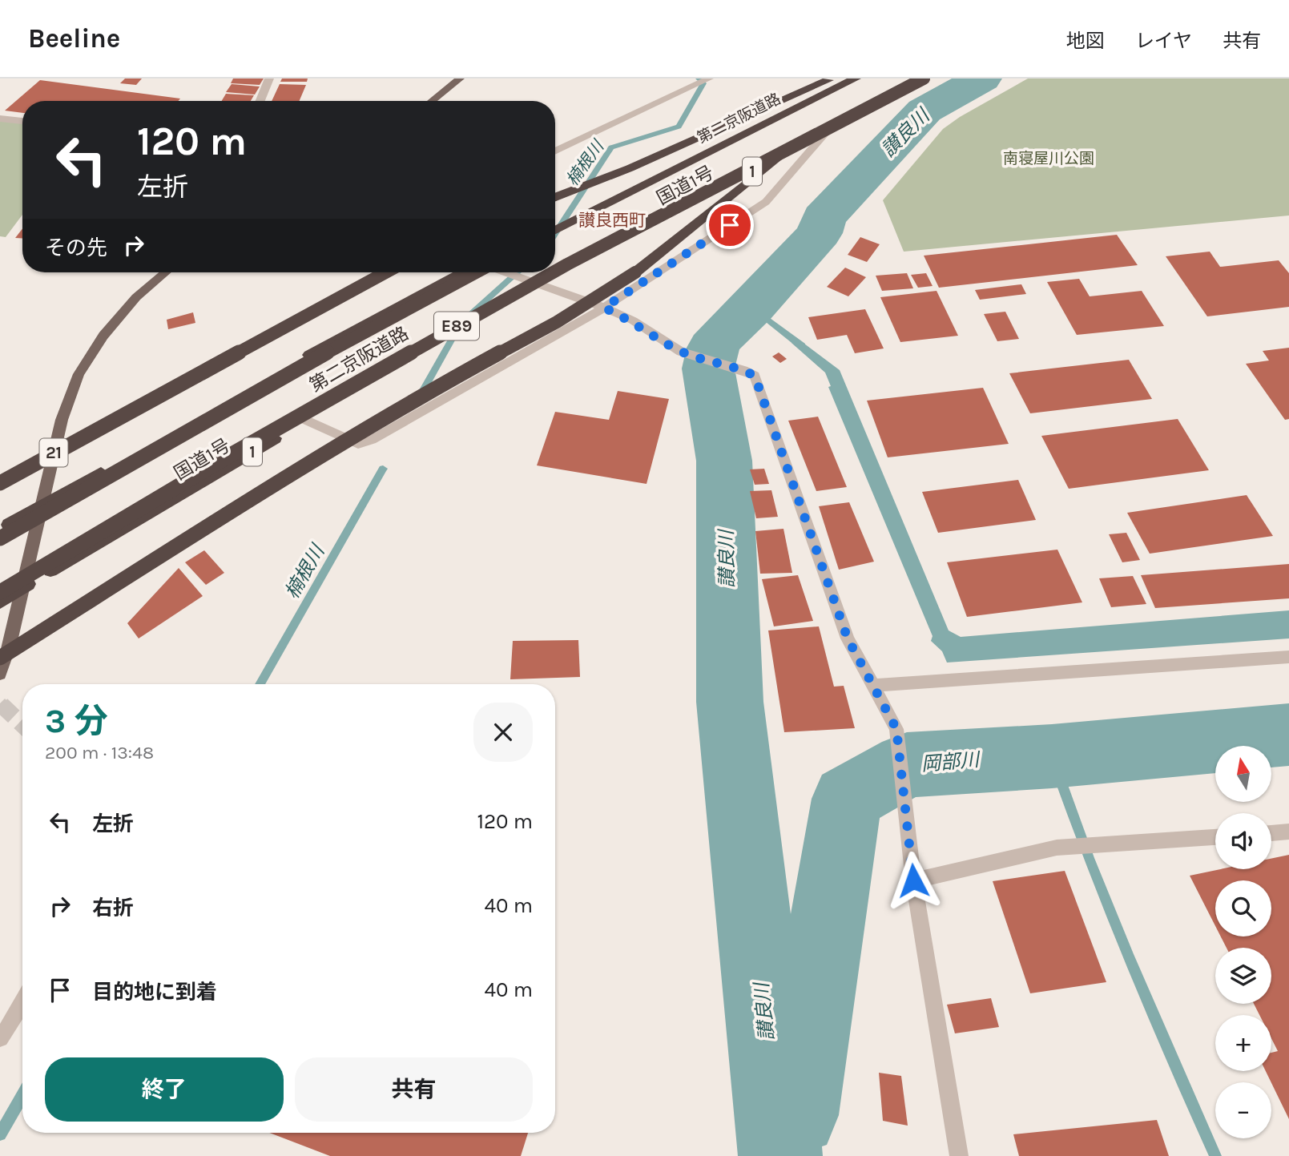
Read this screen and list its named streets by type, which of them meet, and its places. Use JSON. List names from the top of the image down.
{
  "streets": {
    "highway": [
      "第二京阪道路",
      "1",
      "国道1号",
      "E89"
    ],
    "main road": ["21"]
  },
  "crossings": [
    ["第二京阪道路", "国道1号"],
    ["国道1号", "21"]
  ],
  "districts": ["讃良西町"],
  "water": ["讃良川", "楠根川", "岡部川"],
  "parks": ["南寝屋川公園"],
  "north": "top",
  "page": {
    "header": "Beeline",
    "nav": ["地図", "レイヤ", "共有"],
    "turn": ["120 m", "左折"],
    "then": "その先",
    "heading": ["3 分", "200 m · 13:48"],
    "map_buttons": ["+", "−"],
    "list": [
      {
        "name": "左折",
        "value": "120 m"
      },
      {
        "name": "右折",
        "value": "40 m"
      },
      {
        "name": "目的地に到着",
        "value": "40 m"
      }
    ],
    "buttons": ["終了", "共有"]
  }
}
